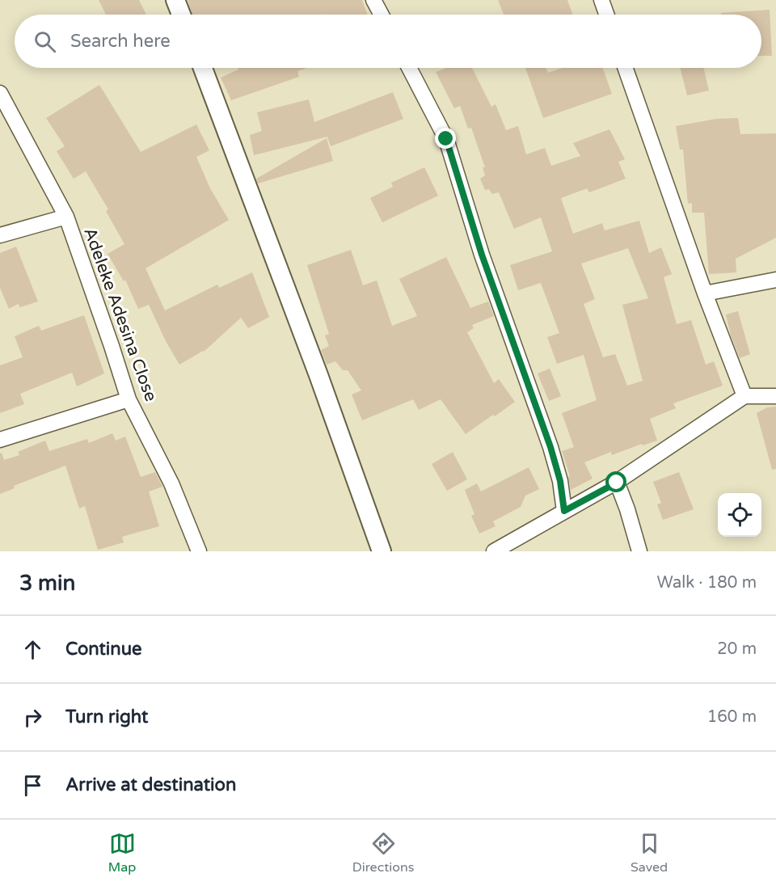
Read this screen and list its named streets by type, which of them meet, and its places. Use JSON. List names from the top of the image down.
{
  "streets": {
    "street": ["Adeleke Adesina Close"]
  },
  "page": {
    "search": "Search here",
    "heading": ["3 min", "Walk · 180 m"],
    "list": [
      ["Continue", "20 m"],
      ["Turn right", "160 m"],
      "Arrive at destination"
    ],
    "nav": ["Map", "Directions", "Saved"]
  }
}
